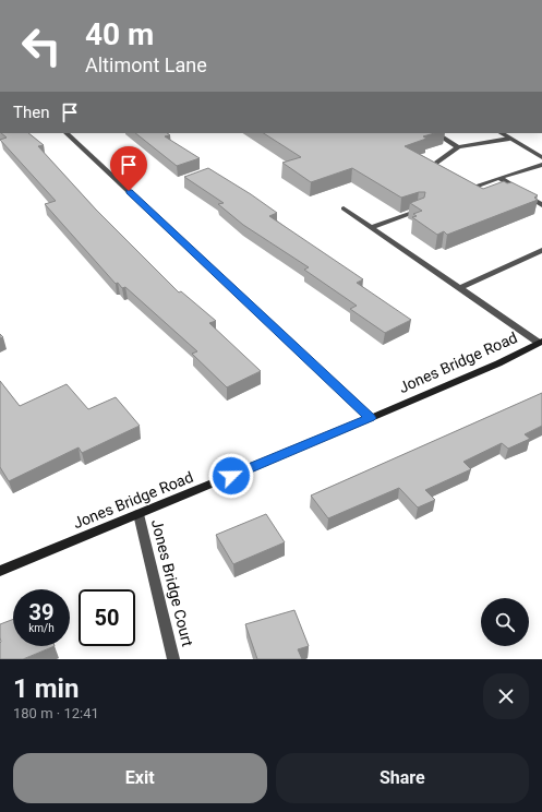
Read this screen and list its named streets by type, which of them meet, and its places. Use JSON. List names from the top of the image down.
{
  "streets": {
    "main road": ["Jones Bridge Road"],
    "street": ["Jones Bridge Court"]
  },
  "crossings": [
    ["Jones Bridge Road", "Jones Bridge Court"]
  ],
  "page": {
    "turn": ["40 m", "Altimont Lane"],
    "then": "Then",
    "speed": "39 km/h",
    "limit": "50",
    "heading": ["1 min", "180 m · 12:41"],
    "buttons": ["Exit", "Share"]
  }
}
